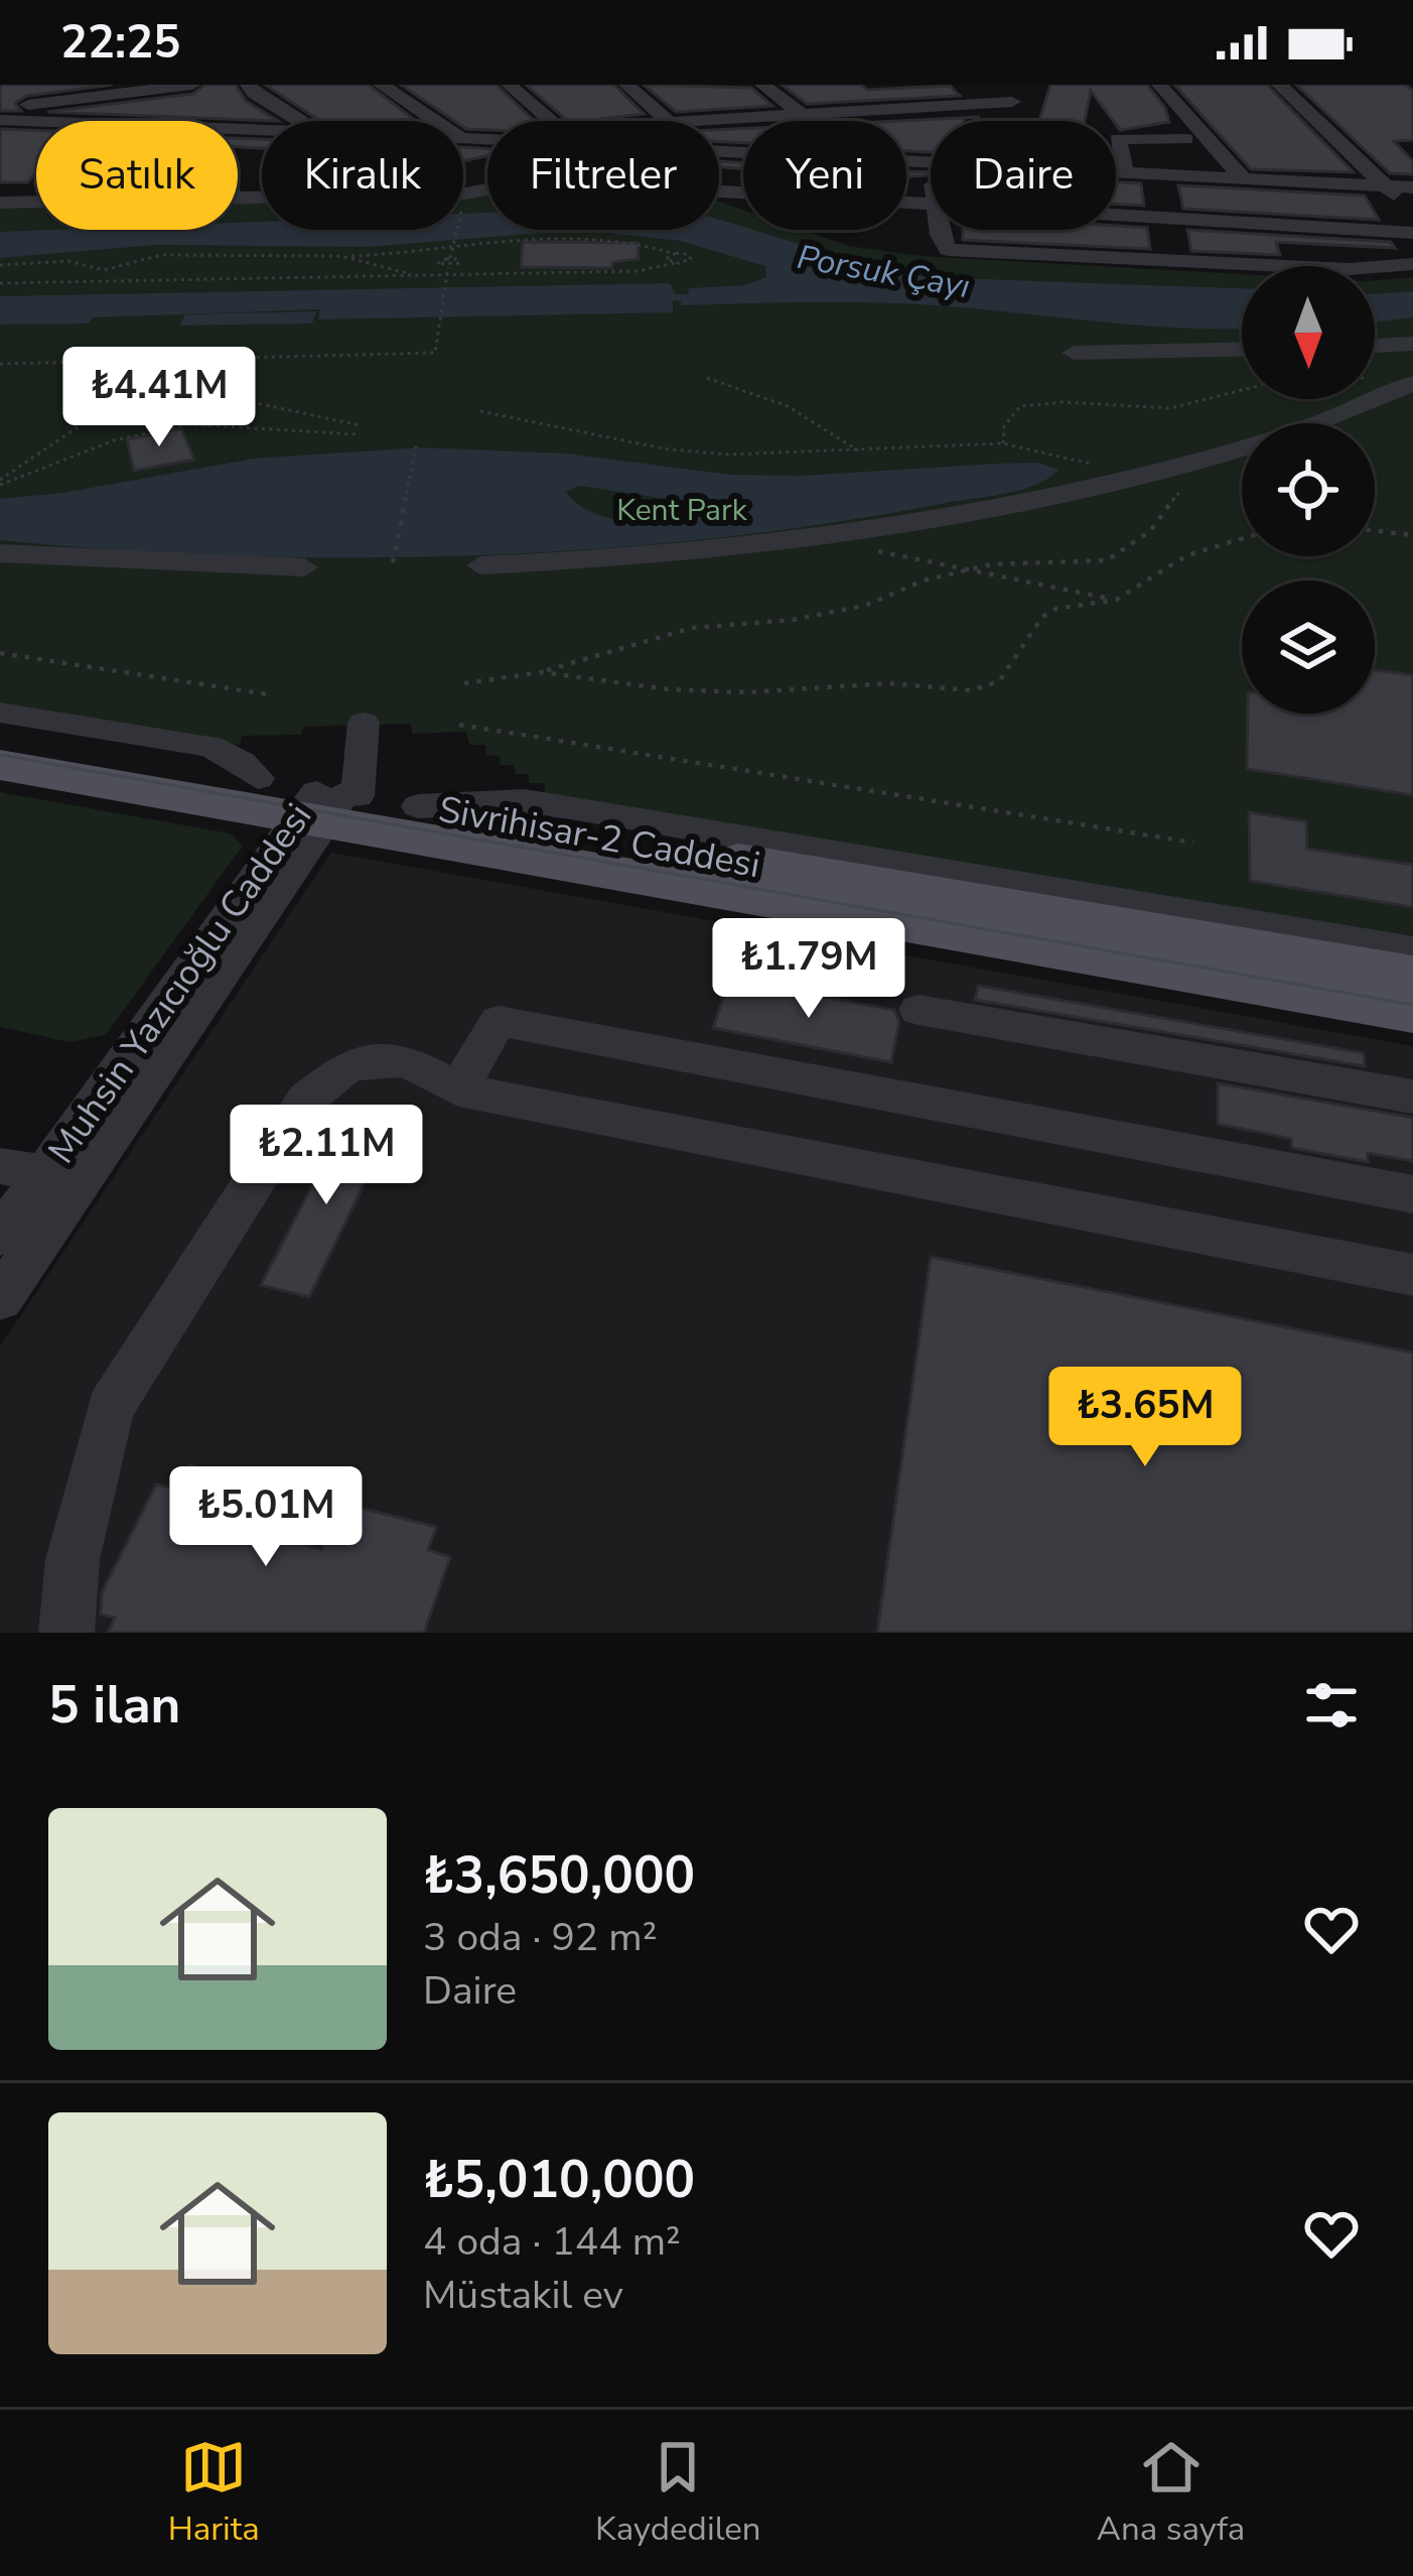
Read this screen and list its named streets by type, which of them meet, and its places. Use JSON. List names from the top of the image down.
{
  "streets": {
    "main road": ["Sivrihisar-2 Caddesi"],
    "street": ["Muhsin Yazıcıoğlu Caddesi"]
  },
  "water": ["Porsuk Çayı"],
  "parks": ["Kent Park"],
  "north": "bottom",
  "page": {
    "status": "22:25",
    "chip": [
      "Satılık",
      "Kiralık",
      "Filtreler",
      "Yeni",
      "Daire"
    ],
    "price": [
      "₺4.41M",
      "₺1.79M",
      "₺2.11M",
      "₺3.65M",
      "₺5.01M"
    ],
    "heading": "5 ilan",
    "list": [
      {
        "name": "₺3,650,000",
        "note": "3 oda · 92 m² · Daire"
      },
      {
        "name": "₺5,010,000",
        "note": "4 oda · 144 m² · Müstakil ev"
      }
    ],
    "tabs": ["Harita", "Kaydedilen", "Ana sayfa"]
  }
}
